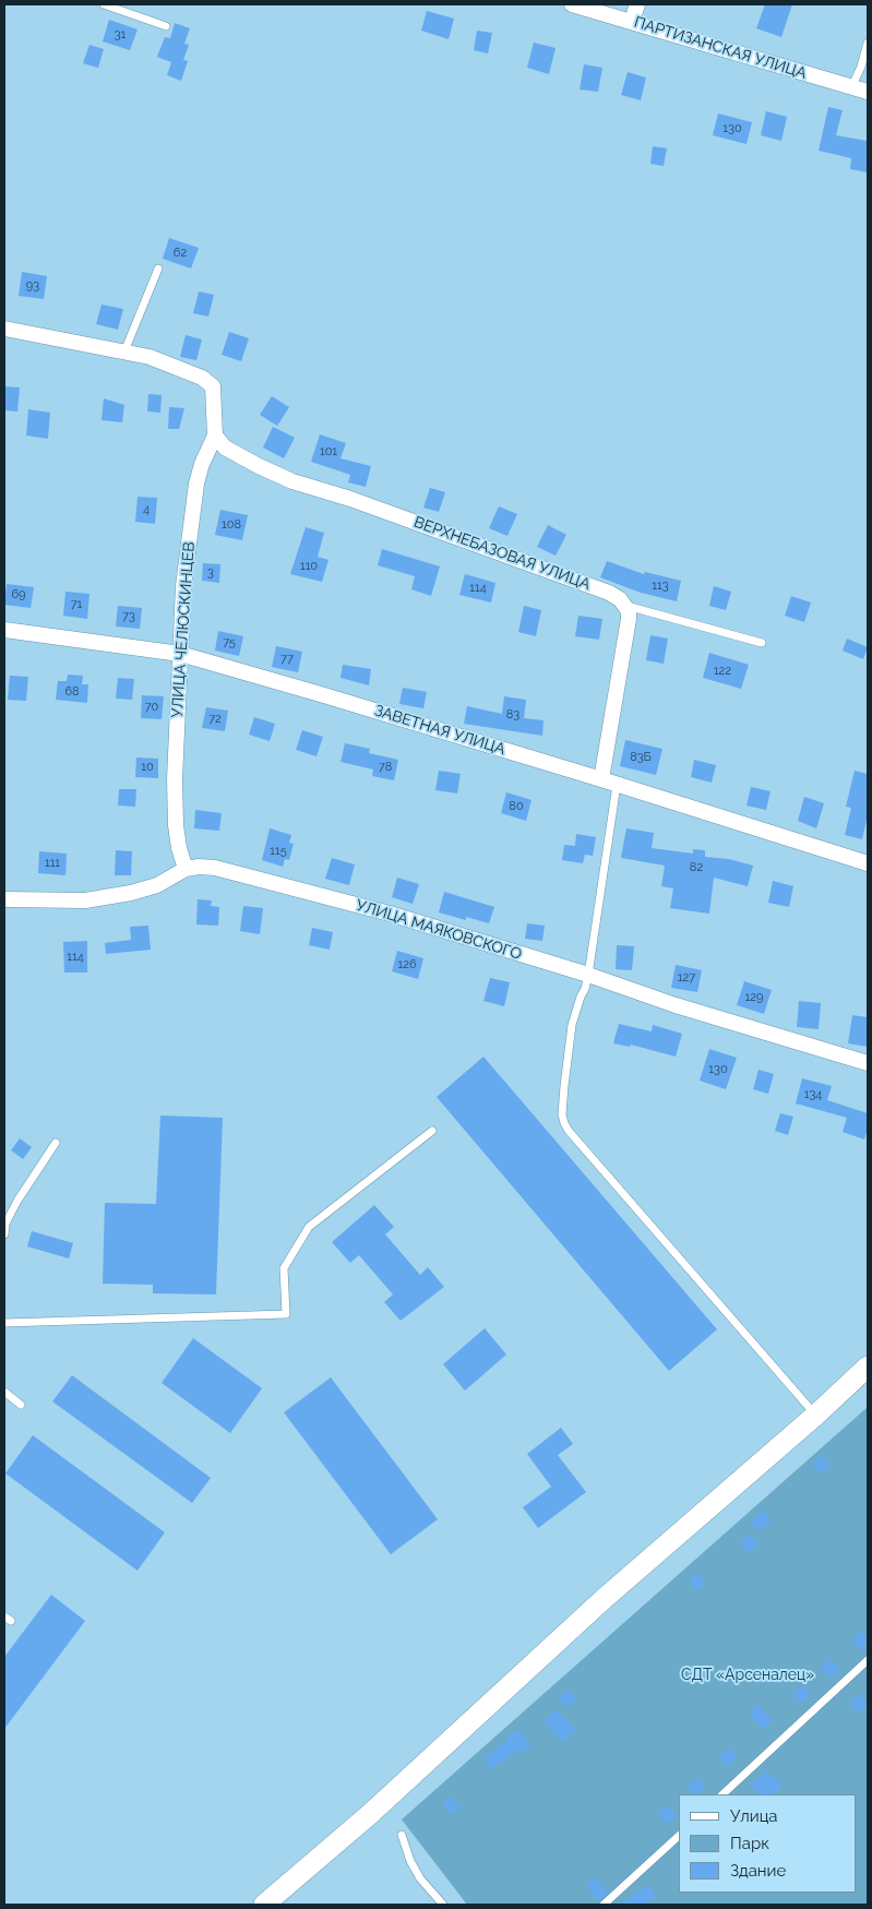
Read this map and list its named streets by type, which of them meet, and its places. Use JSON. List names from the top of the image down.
{
  "streets": {
    "street": [
      "ПАРТИЗАНСКАЯ УЛИЦА",
      "ВЕРХНЕБАЗОВАЯ УЛИЦА",
      "УЛИЦА ЧЕЛЮСКИНЦЕВ",
      "ЗАВЕТНАЯ УЛИЦА",
      "УЛИЦА МАЯКОВСКОГО"
    ]
  },
  "crossings": [
    ["ВЕРХНЕБАЗОВАЯ УЛИЦА", "УЛИЦА ЧЕЛЮСКИНЦЕВ"],
    ["УЛИЦА ЧЕЛЮСКИНЦЕВ", "ЗАВЕТНАЯ УЛИЦА"],
    ["УЛИЦА ЧЕЛЮСКИНЦЕВ", "УЛИЦА МАЯКОВСКОГО"]
  ],
  "parks": ["СДТ «Арсеналец»"],
  "house_numbers": [
    "31",
    "130",
    "62",
    "93",
    "101",
    "4",
    "108",
    "110",
    "3",
    "113",
    "114",
    "69",
    "71",
    "73",
    "75",
    "77",
    "122",
    "68",
    "70",
    "83",
    "72",
    "83Б",
    "10",
    "78",
    "80",
    "115",
    "111",
    "82",
    "114",
    "126",
    "127",
    "129",
    "130",
    "134"
  ],
  "legend": ["Улица", "Парк", "Здание"]
}
